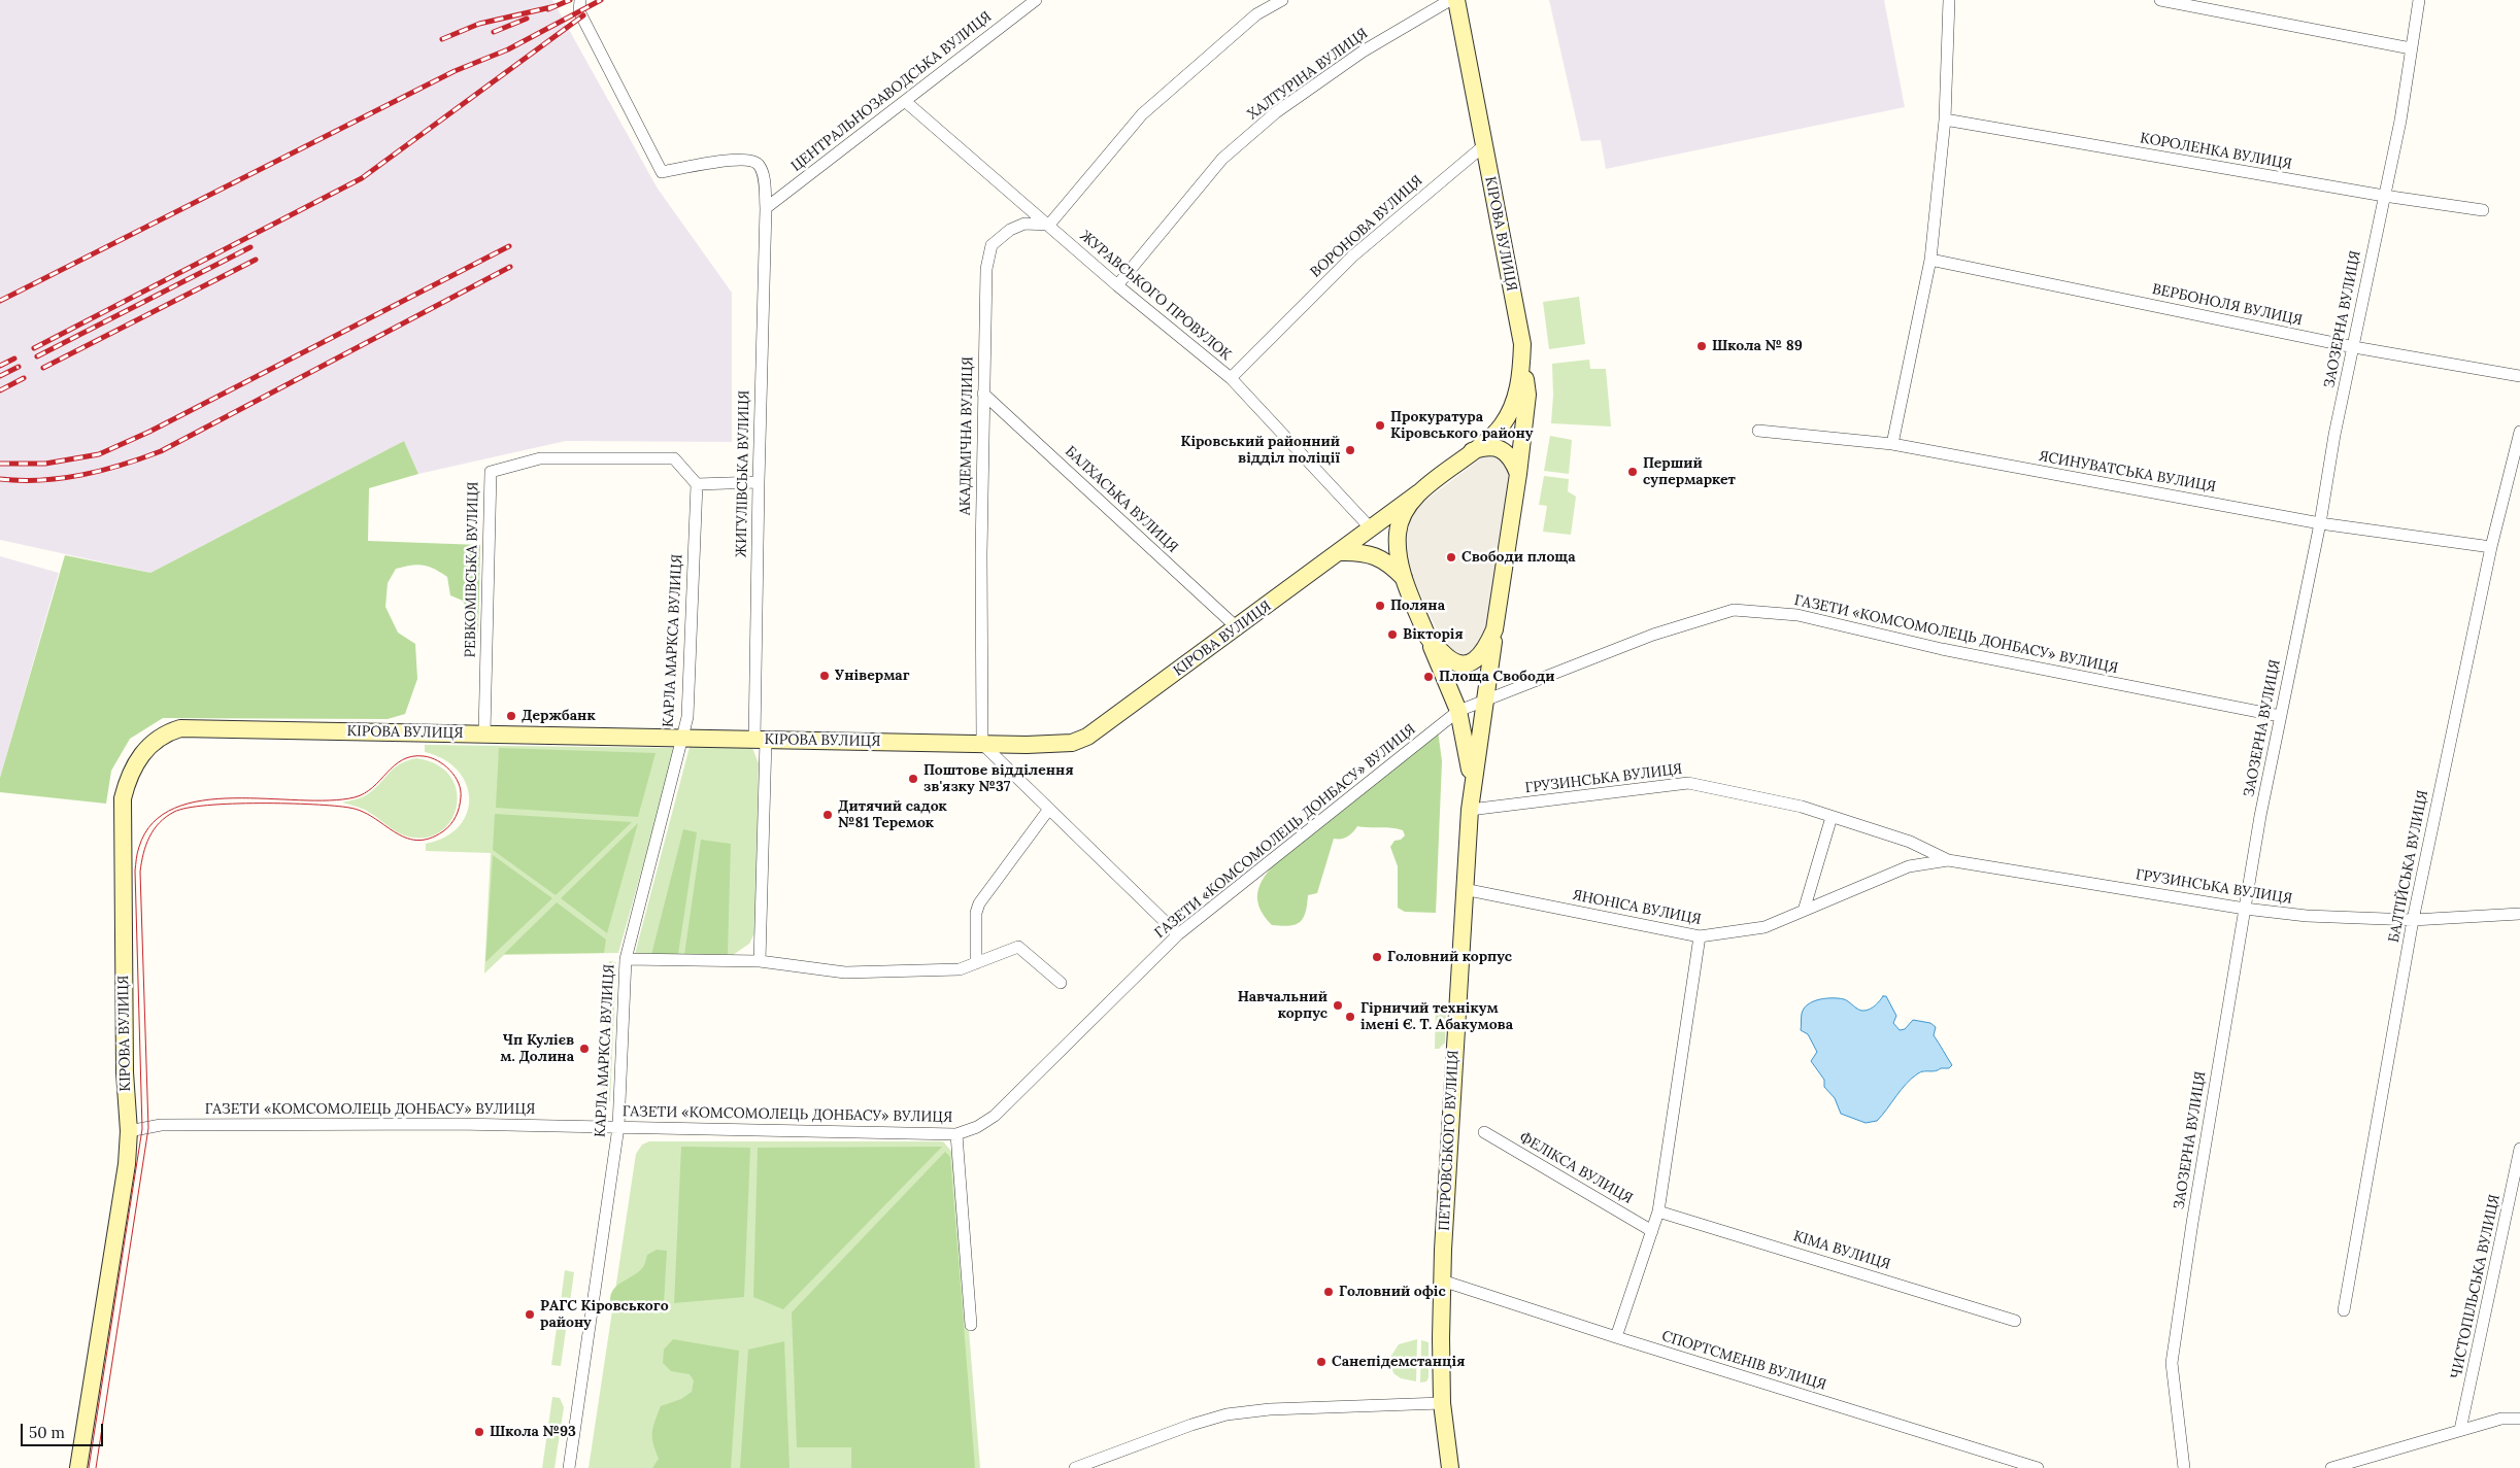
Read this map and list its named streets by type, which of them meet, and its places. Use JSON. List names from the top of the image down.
{
  "streets": {
    "main road": ["КІРОВА ВУЛИЦЯ", "ПЕТРОВСЬКОГО ВУЛИЦЯ"],
    "street": [
      "ХАЛТУРІНА ВУЛИЦЯ",
      "ЦЕНТРАЛЬНОЗАВОДСЬКА ВУЛИЦЯ",
      "КОРОЛЕНКА ВУЛИЦЯ",
      "ВОРОНОВА ВУЛИЦЯ",
      "ЖУРАВСЬКОГО ПРОВУЛОК",
      "ВЕРБОНОЛЯ ВУЛИЦЯ",
      "ЗАОЗЕРНА ВУЛИЦЯ",
      "АКАДЕМІЧНА ВУЛИЦЯ",
      "ЯСИНУВАТСЬКА ВУЛИЦЯ",
      "ЖИГУЛІВСЬКА ВУЛИЦЯ",
      "БАЛХАСЬКА ВУЛИЦЯ",
      "РЕВКОМІВСЬКА ВУЛИЦЯ",
      "ГАЗЕТИ «КОМСОМОЛЕЦЬ ДОНБАСУ» ВУЛИЦЯ",
      "КАРЛА МАРКСА ВУЛИЦЯ",
      "ГРУЗИНСЬКА ВУЛИЦЯ",
      "БАЛТІЙСЬКА ВУЛИЦЯ",
      "ЯНОНІСА ВУЛИЦЯ",
      "ФЕЛІКСА ВУЛИЦЯ",
      "КІМА ВУЛИЦЯ",
      "ЧИСТОПІЛЬСЬКА ВУЛИЦЯ",
      "СПОРТСМЕНІВ ВУЛИЦЯ"
    ]
  },
  "crossings": [
    ["ХАЛТУРІНА ВУЛИЦЯ", "ЖУРАВСЬКОГО ПРОВУЛОК"],
    ["ЦЕНТРАЛЬНОЗАВОДСЬКА ВУЛИЦЯ", "ЖУРАВСЬКОГО ПРОВУЛОК"],
    ["ЦЕНТРАЛЬНОЗАВОДСЬКА ВУЛИЦЯ", "ЖИГУЛІВСЬКА ВУЛИЦЯ"],
    ["КОРОЛЕНКА ВУЛИЦЯ", "ЗАОЗЕРНА ВУЛИЦЯ"],
    ["ВОРОНОВА ВУЛИЦЯ", "КІРОВА ВУЛИЦЯ"],
    ["ВОРОНОВА ВУЛИЦЯ", "ЖУРАВСЬКОГО ПРОВУЛОК"],
    ["КІРОВА ВУЛИЦЯ", "ЖУРАВСЬКОГО ПРОВУЛОК"],
    ["КІРОВА ВУЛИЦЯ", "АКАДЕМІЧНА ВУЛИЦЯ"],
    ["КІРОВА ВУЛИЦЯ", "ЖИГУЛІВСЬКА ВУЛИЦЯ"],
    ["КІРОВА ВУЛИЦЯ", "БАЛХАСЬКА ВУЛИЦЯ"],
    ["КІРОВА ВУЛИЦЯ", "РЕВКОМІВСЬКА ВУЛИЦЯ"],
    ["КІРОВА ВУЛИЦЯ", "ГАЗЕТИ «КОМСОМОЛЕЦЬ ДОНБАСУ» ВУЛИЦЯ"],
    ["КІРОВА ВУЛИЦЯ", "КАРЛА МАРКСА ВУЛИЦЯ"],
    ["ЖУРАВСЬКОГО ПРОВУЛОК", "АКАДЕМІЧНА ВУЛИЦЯ"],
    ["ВЕРБОНОЛЯ ВУЛИЦЯ", "ЗАОЗЕРНА ВУЛИЦЯ"],
    ["ЗАОЗЕРНА ВУЛИЦЯ", "ЯСИНУВАТСЬКА ВУЛИЦЯ"],
    ["ЗАОЗЕРНА ВУЛИЦЯ", "ГАЗЕТИ «КОМСОМОЛЕЦЬ ДОНБАСУ» ВУЛИЦЯ"],
    ["ЗАОЗЕРНА ВУЛИЦЯ", "ГРУЗИНСЬКА ВУЛИЦЯ"],
    ["АКАДЕМІЧНА ВУЛИЦЯ", "БАЛХАСЬКА ВУЛИЦЯ"],
    ["ЯСИНУВАТСЬКА ВУЛИЦЯ", "БАЛТІЙСЬКА ВУЛИЦЯ"],
    ["РЕВКОМІВСЬКА ВУЛИЦЯ", "КАРЛА МАРКСА ВУЛИЦЯ"],
    ["ГАЗЕТИ «КОМСОМОЛЕЦЬ ДОНБАСУ» ВУЛИЦЯ", "КАРЛА МАРКСА ВУЛИЦЯ"],
    ["ГРУЗИНСЬКА ВУЛИЦЯ", "БАЛТІЙСЬКА ВУЛИЦЯ"],
    ["ГРУЗИНСЬКА ВУЛИЦЯ", "ЯНОНІСА ВУЛИЦЯ"],
    ["ГРУЗИНСЬКА ВУЛИЦЯ", "ПЕТРОВСЬКОГО ВУЛИЦЯ"],
    ["ЯНОНІСА ВУЛИЦЯ", "ПЕТРОВСЬКОГО ВУЛИЦЯ"],
    ["ПЕТРОВСЬКОГО ВУЛИЦЯ", "СПОРТСМЕНІВ ВУЛИЦЯ"]
  ],
  "places": [
    "Школа № 89",
    "Прокуратура Кіровського району",
    "Кіровський районний відділ поліції",
    "Перший супермаркет",
    "Свободи площа",
    "Поляна",
    "Вікторія",
    "Універмаг",
    "Площа Свободи",
    "Держбанк",
    "Поштове відділення зв'язку №37",
    "Дитячий садок №81 Теремок",
    "Головний корпус",
    "Навчальний корпус",
    "Гірничий технікум імені Є. Т. Абакумова",
    "Чп Кулієв м. Долина",
    "Головний офіс",
    "РАГС Кіровського району",
    "Санепідемстанція",
    "Школа №93"
  ],
  "scale_bar": "50 m"
}
